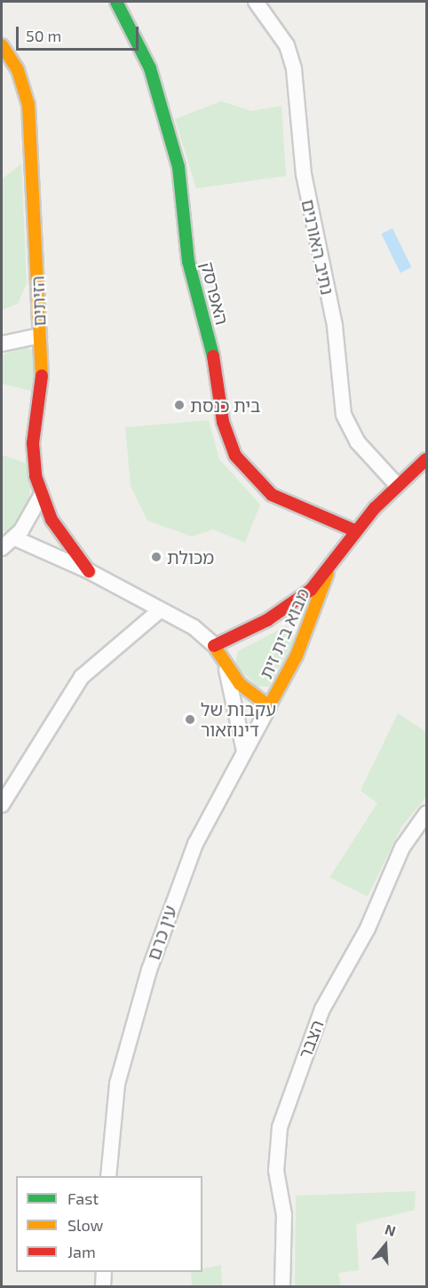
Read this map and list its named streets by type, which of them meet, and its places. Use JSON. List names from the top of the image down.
{
  "streets": {
    "street": [
      "נתיב האורנים",
      "האפרסק",
      "הזיתים",
      "מבוא בית זית",
      "עין כרם",
      "הצבר"
    ]
  },
  "crossings": [
    ["נתיב האורנים", "מבוא בית זית"],
    ["האפרסק", "מבוא בית זית"],
    ["מבוא בית זית", "עין כרם"]
  ],
  "places": ["בית כנסת", "מכולת", "עקבות של דינוזאור"],
  "legend": ["Fast", "Slow", "Jam"],
  "scale_bar": "50 m",
  "north": "top"
}
